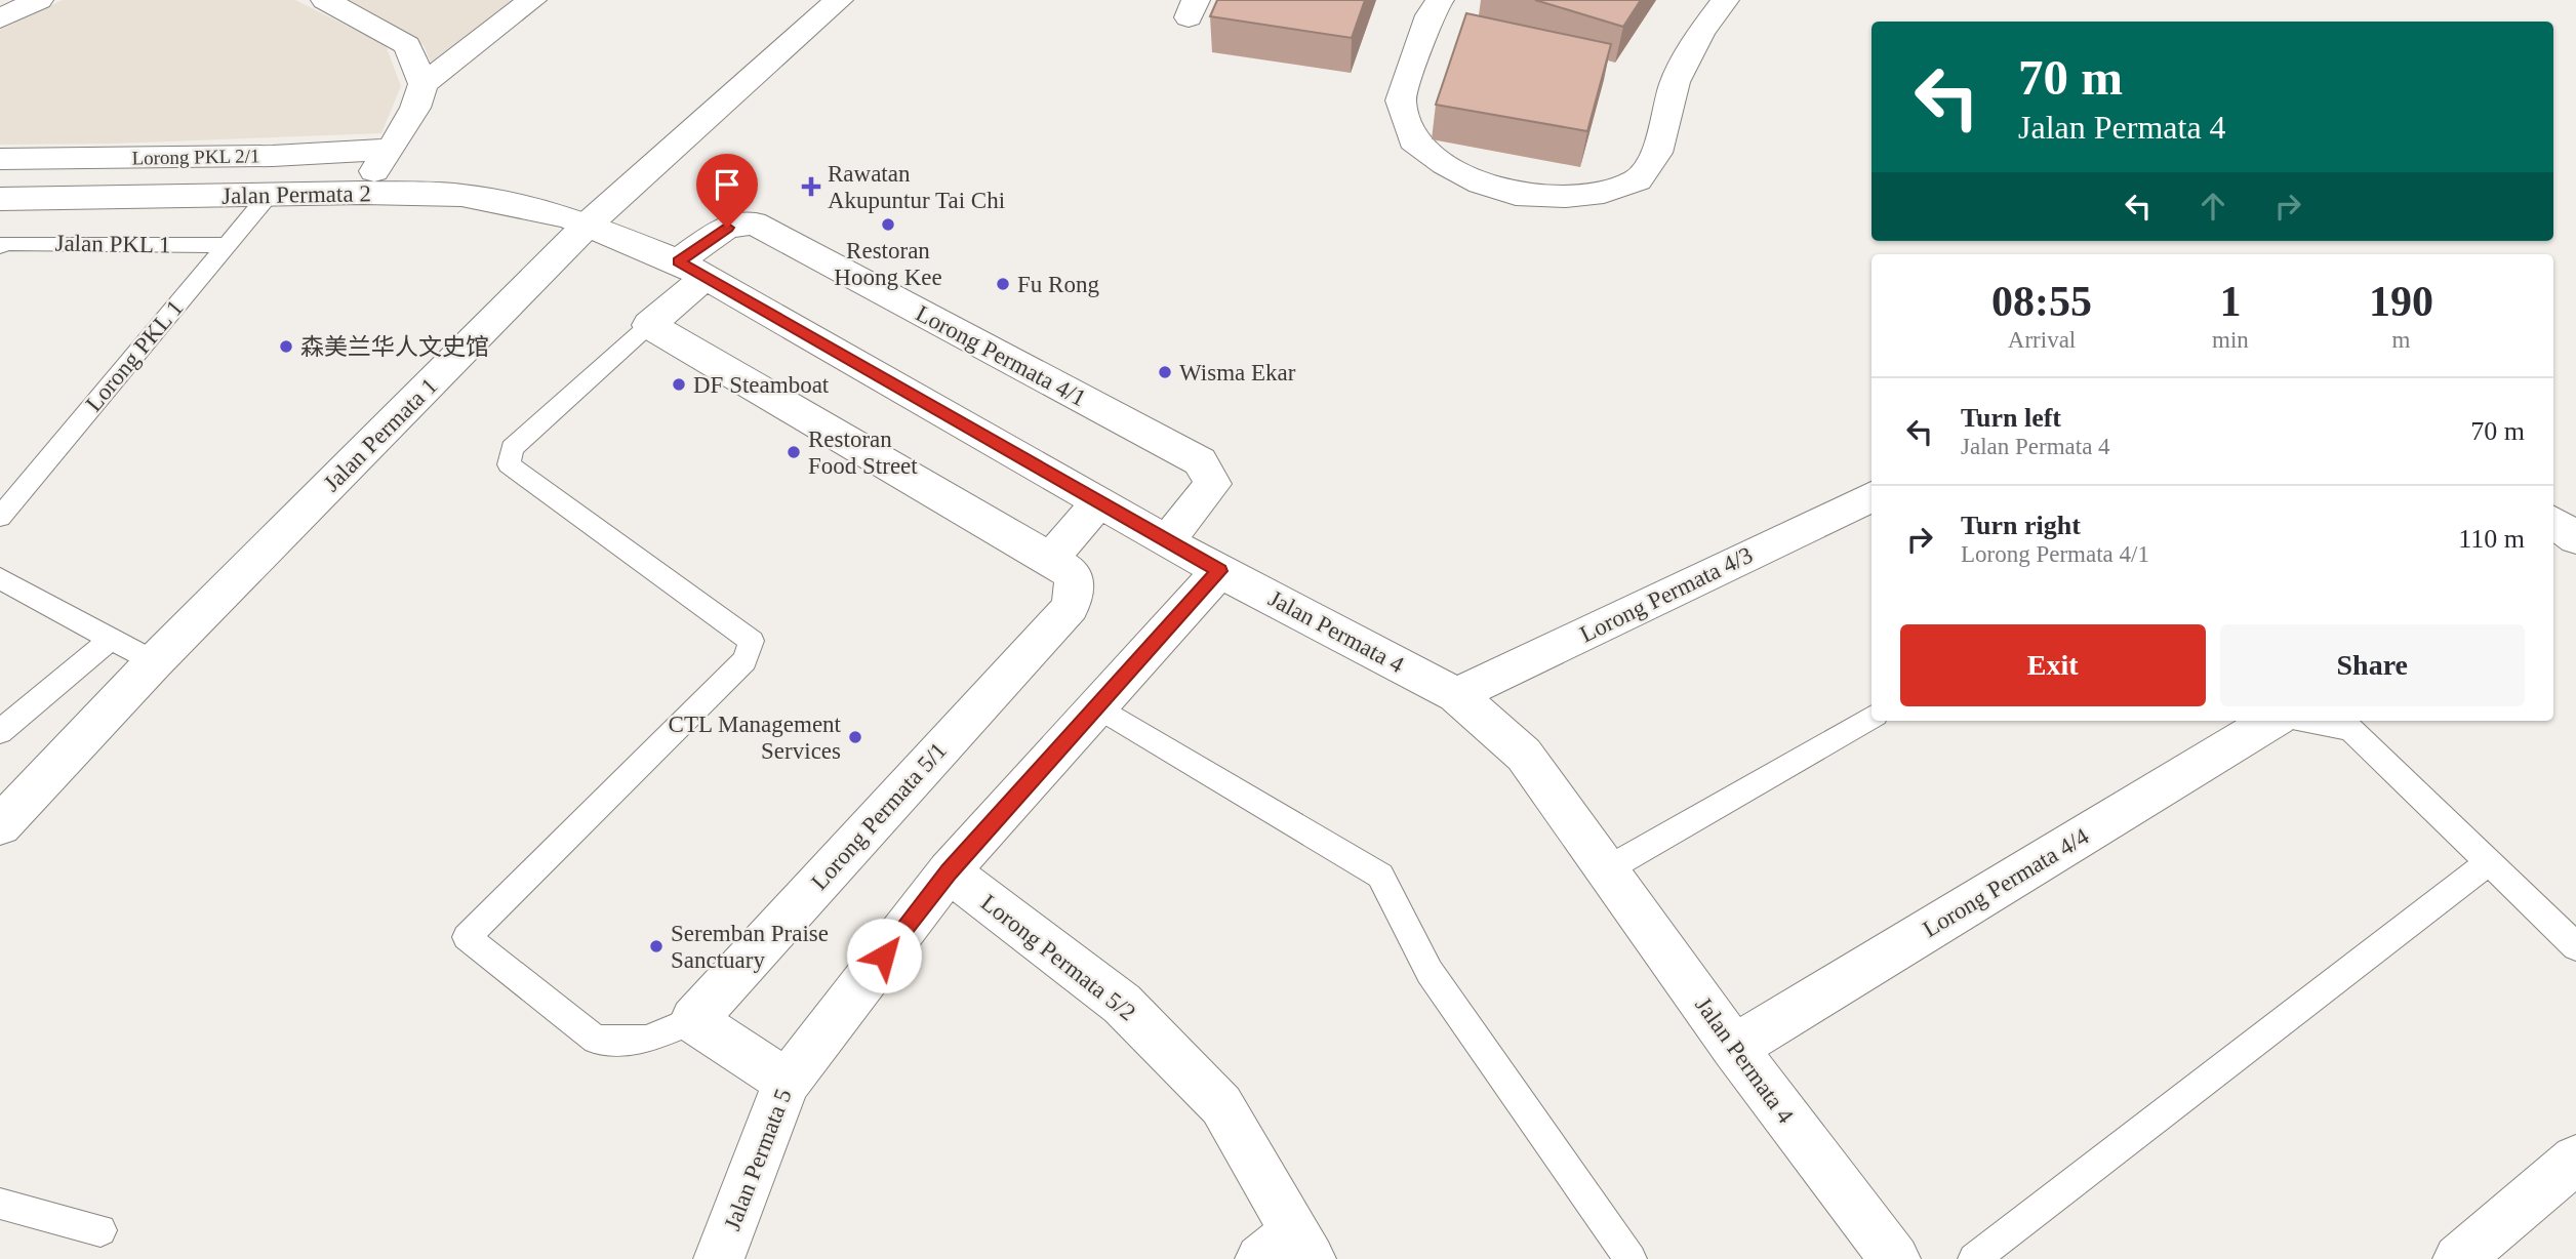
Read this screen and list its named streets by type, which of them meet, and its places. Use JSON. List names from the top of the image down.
{
  "streets": {
    "street": [
      "Lorong PKL 2/1",
      "Jalan Permata 2",
      "Lorong Permata 4/1",
      "Jalan Permata 1",
      "Lorong Permata 4/3",
      "Jalan Permata 4",
      "Lorong Permata 5/1",
      "Lorong Permata 4/4",
      "Lorong Permata 5/2",
      "Jalan Permata 5"
    ],
    "lane": ["Jalan PKL 1", "Lorong PKL 1"]
  },
  "crossings": [
    ["Jalan Permata 2", "Lorong PKL 1"],
    ["Jalan Permata 2", "Jalan Permata 1"],
    ["Jalan Permata 2", "Jalan Permata 4"],
    ["Jalan PKL 1", "Lorong PKL 1"],
    ["Lorong Permata 4/1", "Jalan Permata 4"],
    ["Jalan Permata 1", "Jalan Permata 4"],
    ["Lorong Permata 4/3", "Jalan Permata 4"],
    ["Jalan Permata 4", "Lorong Permata 4/4"],
    ["Jalan Permata 4", "Jalan Permata 5"],
    ["Lorong Permata 5/2", "Jalan Permata 5"]
  ],
  "places": {
    "health": ["Rawatan Akupuntur Tai Chi"],
    "other": [
      "Restoran Hoong Kee",
      "Fu Rong",
      "森美兰华人文史馆",
      "Wisma Ekar",
      "DF Steamboat",
      "Restoran Food Street",
      "CTL Management Services",
      "Seremban Praise Sanctuary"
    ]
  },
  "page": {
    "turn": ["70 m", "Jalan Permata 4"],
    "eta": [
      "08:55",
      "Arrival",
      "1",
      "min",
      "190",
      "m"
    ],
    "list": [
      {
        "name": "Turn left",
        "note": "Jalan Permata 4",
        "value": "70 m"
      },
      {
        "name": "Turn right",
        "note": "Lorong Permata 4/1",
        "value": "110 m"
      }
    ],
    "buttons": ["Exit", "Share"]
  }
}
